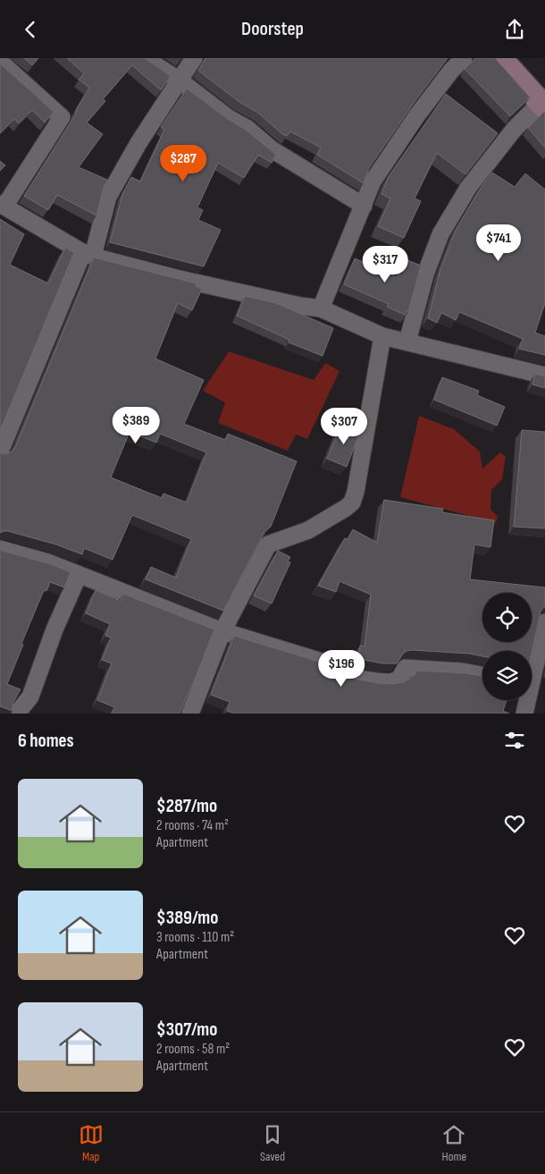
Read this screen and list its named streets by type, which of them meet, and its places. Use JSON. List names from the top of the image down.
{
  "page": {
    "header": "Doorstep",
    "price": [
      "$287",
      "$741",
      "$317",
      "$389",
      "$307",
      "$196"
    ],
    "heading": "6 homes",
    "list": [
      {
        "name": "$287/mo",
        "note": "2 rooms · 74 m² · Apartment"
      },
      {
        "name": "$389/mo",
        "note": "3 rooms · 110 m² · Apartment"
      },
      {
        "name": "$307/mo",
        "note": "2 rooms · 58 m² · Apartment"
      }
    ],
    "tabs": ["Map", "Saved", "Home"]
  }
}
